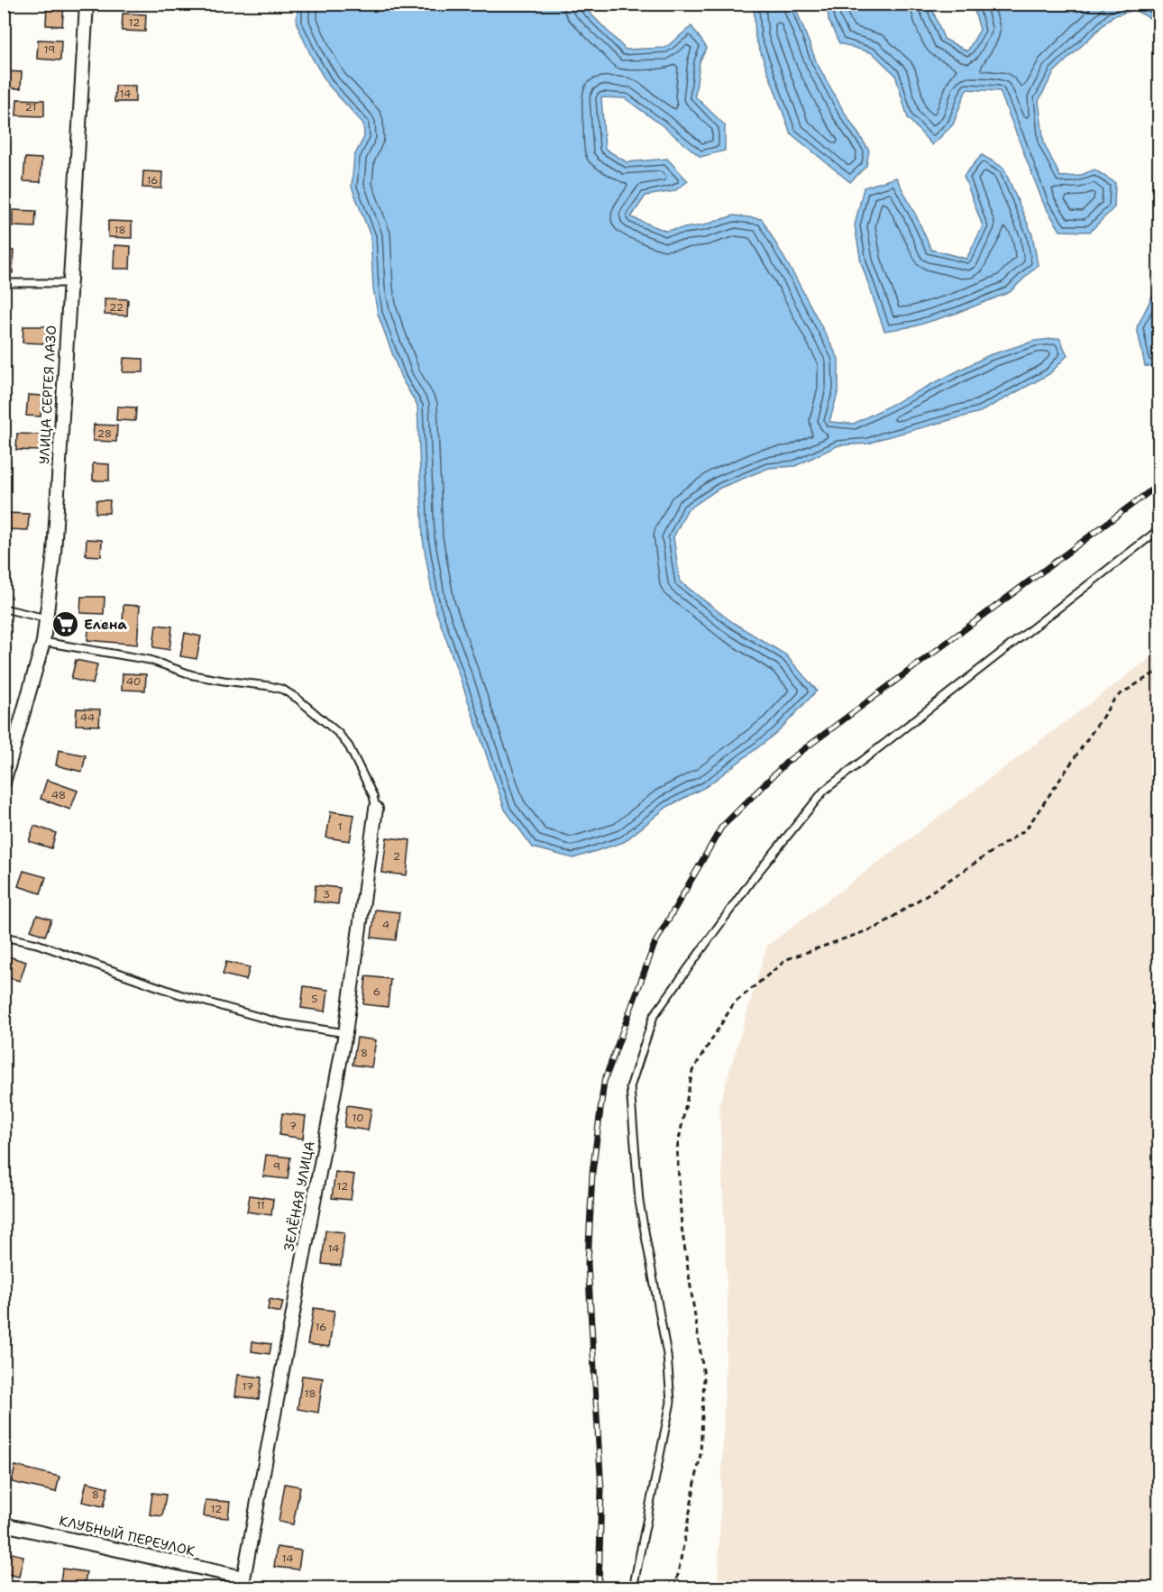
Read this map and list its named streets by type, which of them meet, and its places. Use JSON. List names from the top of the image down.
{
  "streets": {
    "street": ["УЛИЦА СЕРГЕЯ ЛАЗО", "ЗЕЛЁНАЯ УЛИЦА", "КЛУБНЫЙ ПЕРЕУЛОК"]
  },
  "crossings": [
    ["ЗЕЛЁНАЯ УЛИЦА", "КЛУБНЫЙ ПЕРЕУЛОК"]
  ],
  "places": {
    "supermarket": ["Елена"]
  },
  "house_numbers": [
    "12",
    "19",
    "14",
    "21",
    "16",
    "18",
    "22",
    "28",
    "40",
    "44",
    "48",
    "1",
    "2",
    "3",
    "4",
    "6",
    "5",
    "8",
    "10",
    "7",
    "9",
    "12",
    "11",
    "14",
    "16",
    "17",
    "18",
    "8",
    "12",
    "14"
  ]
}
